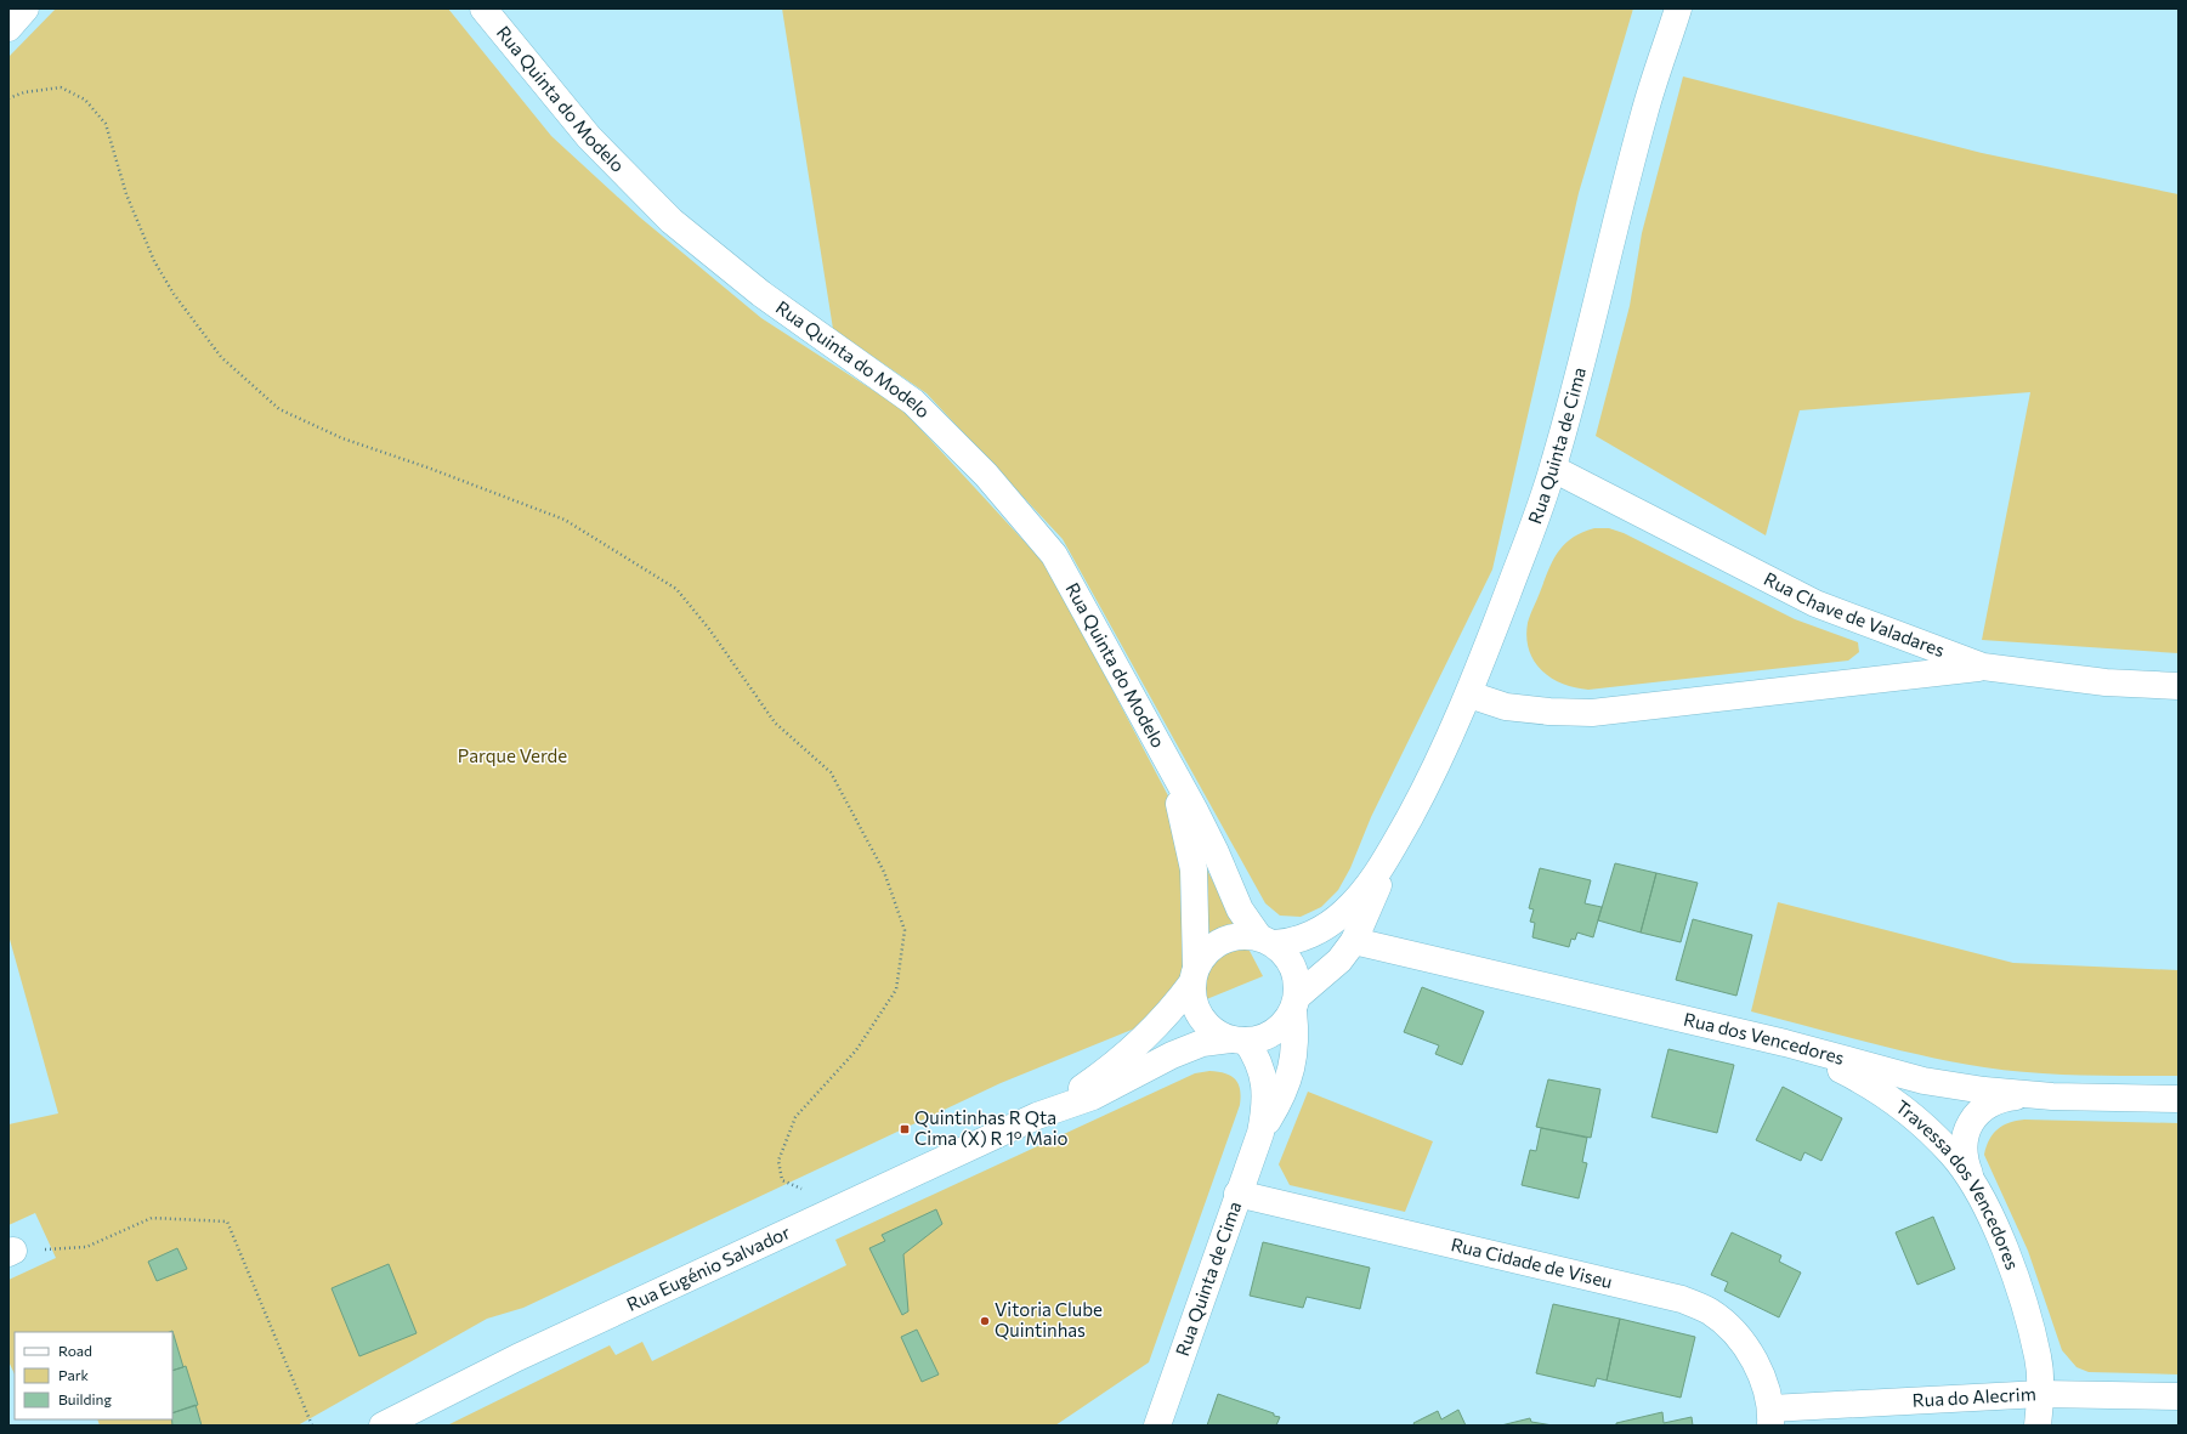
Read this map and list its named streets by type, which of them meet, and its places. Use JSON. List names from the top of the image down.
{
  "streets": {
    "street": [
      "Rua Quinta do Modelo",
      "Rua Quinta de Cima",
      "Rua Chave de Valadares",
      "Rua dos Vencedores",
      "Travessa dos Vencedores",
      "Rua Cidade de Viseu",
      "Rua Eugénio Salvador",
      "Rua do Alecrim"
    ]
  },
  "crossings": [
    ["Rua Quinta do Modelo", "Rua Quinta de Cima"],
    ["Rua Quinta do Modelo", "Rua Eugénio Salvador"],
    ["Rua Quinta de Cima", "Rua Chave de Valadares"],
    ["Rua Quinta de Cima", "Rua dos Vencedores"],
    ["Rua Quinta de Cima", "Rua Cidade de Viseu"],
    ["Rua Quinta de Cima", "Rua Eugénio Salvador"],
    ["Rua dos Vencedores", "Travessa dos Vencedores"],
    ["Travessa dos Vencedores", "Rua do Alecrim"],
    ["Rua Cidade de Viseu", "Rua do Alecrim"]
  ],
  "parks": ["Parque Verde"],
  "places": {
    "transit": ["Quintinhas R Qta Cima (X) R 1º Maio"],
    "other": ["Vitoria Clube Quintinhas"]
  },
  "legend": ["Road", "Park", "Building"]
}
